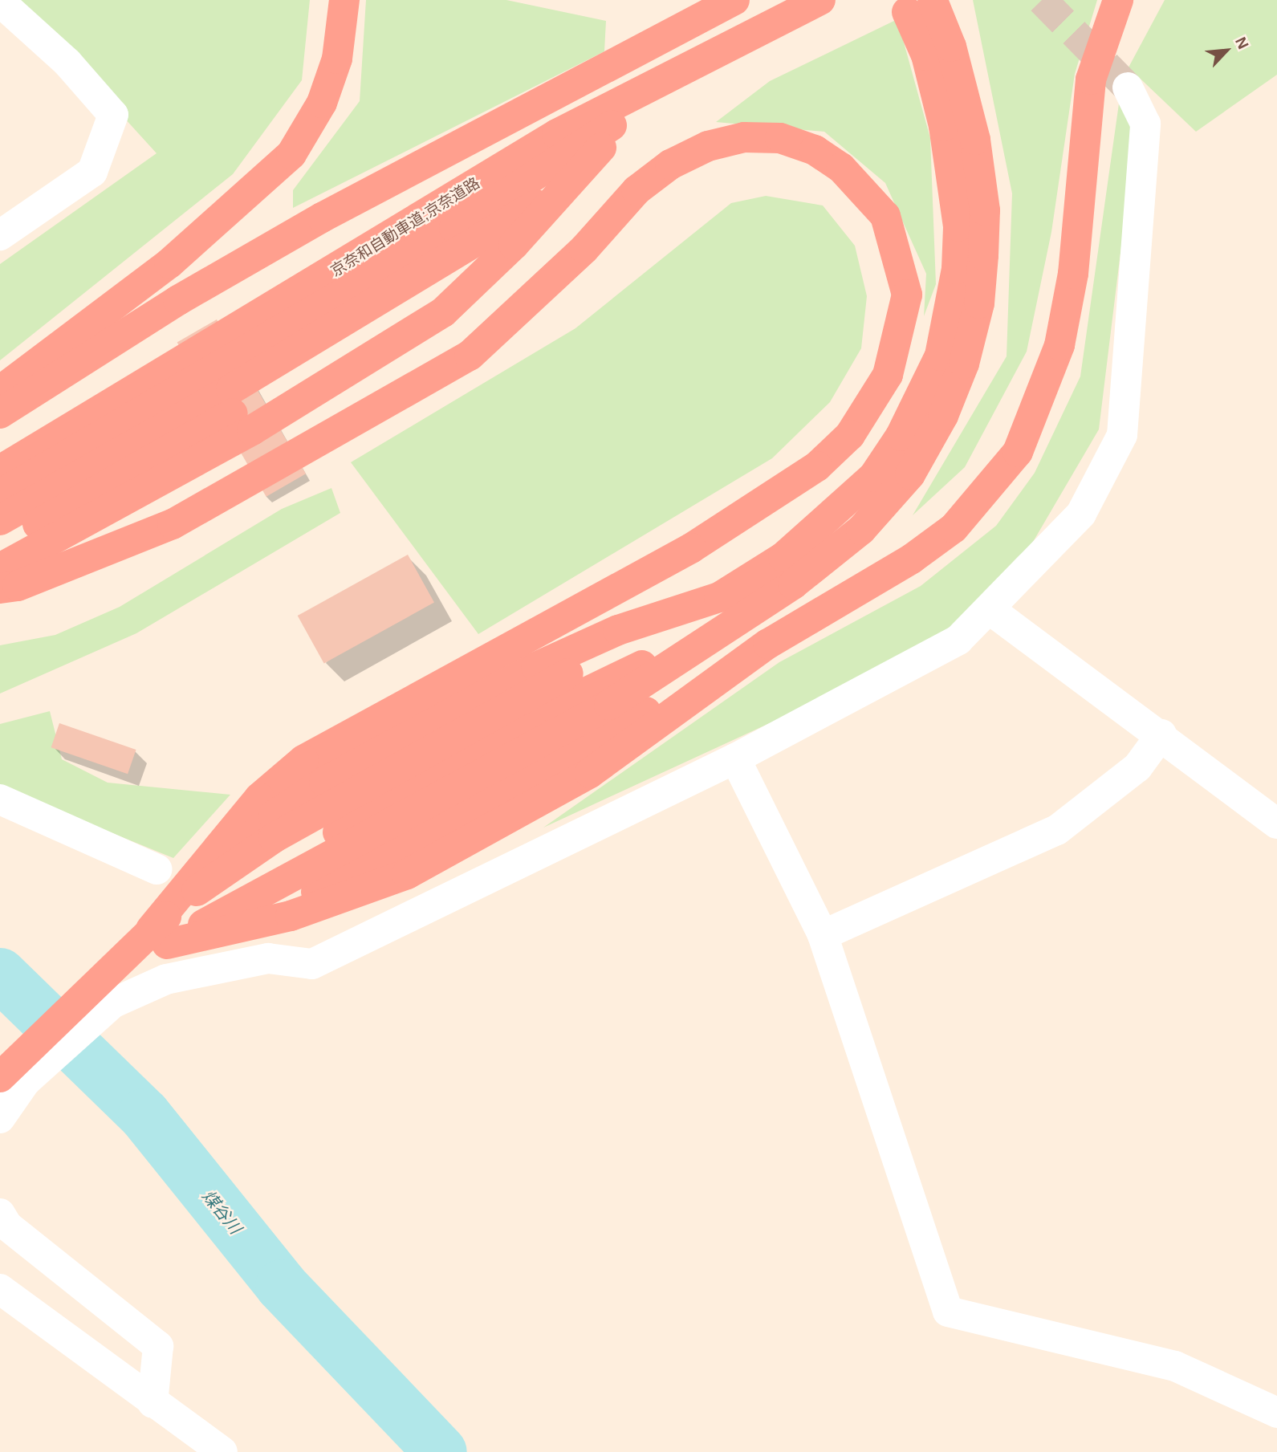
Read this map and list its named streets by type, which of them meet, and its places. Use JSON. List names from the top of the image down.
{
  "streets": {
    "highway": ["京奈和自動車道;京奈道路"]
  },
  "water": ["煤谷川"],
  "north": "top right"
}
